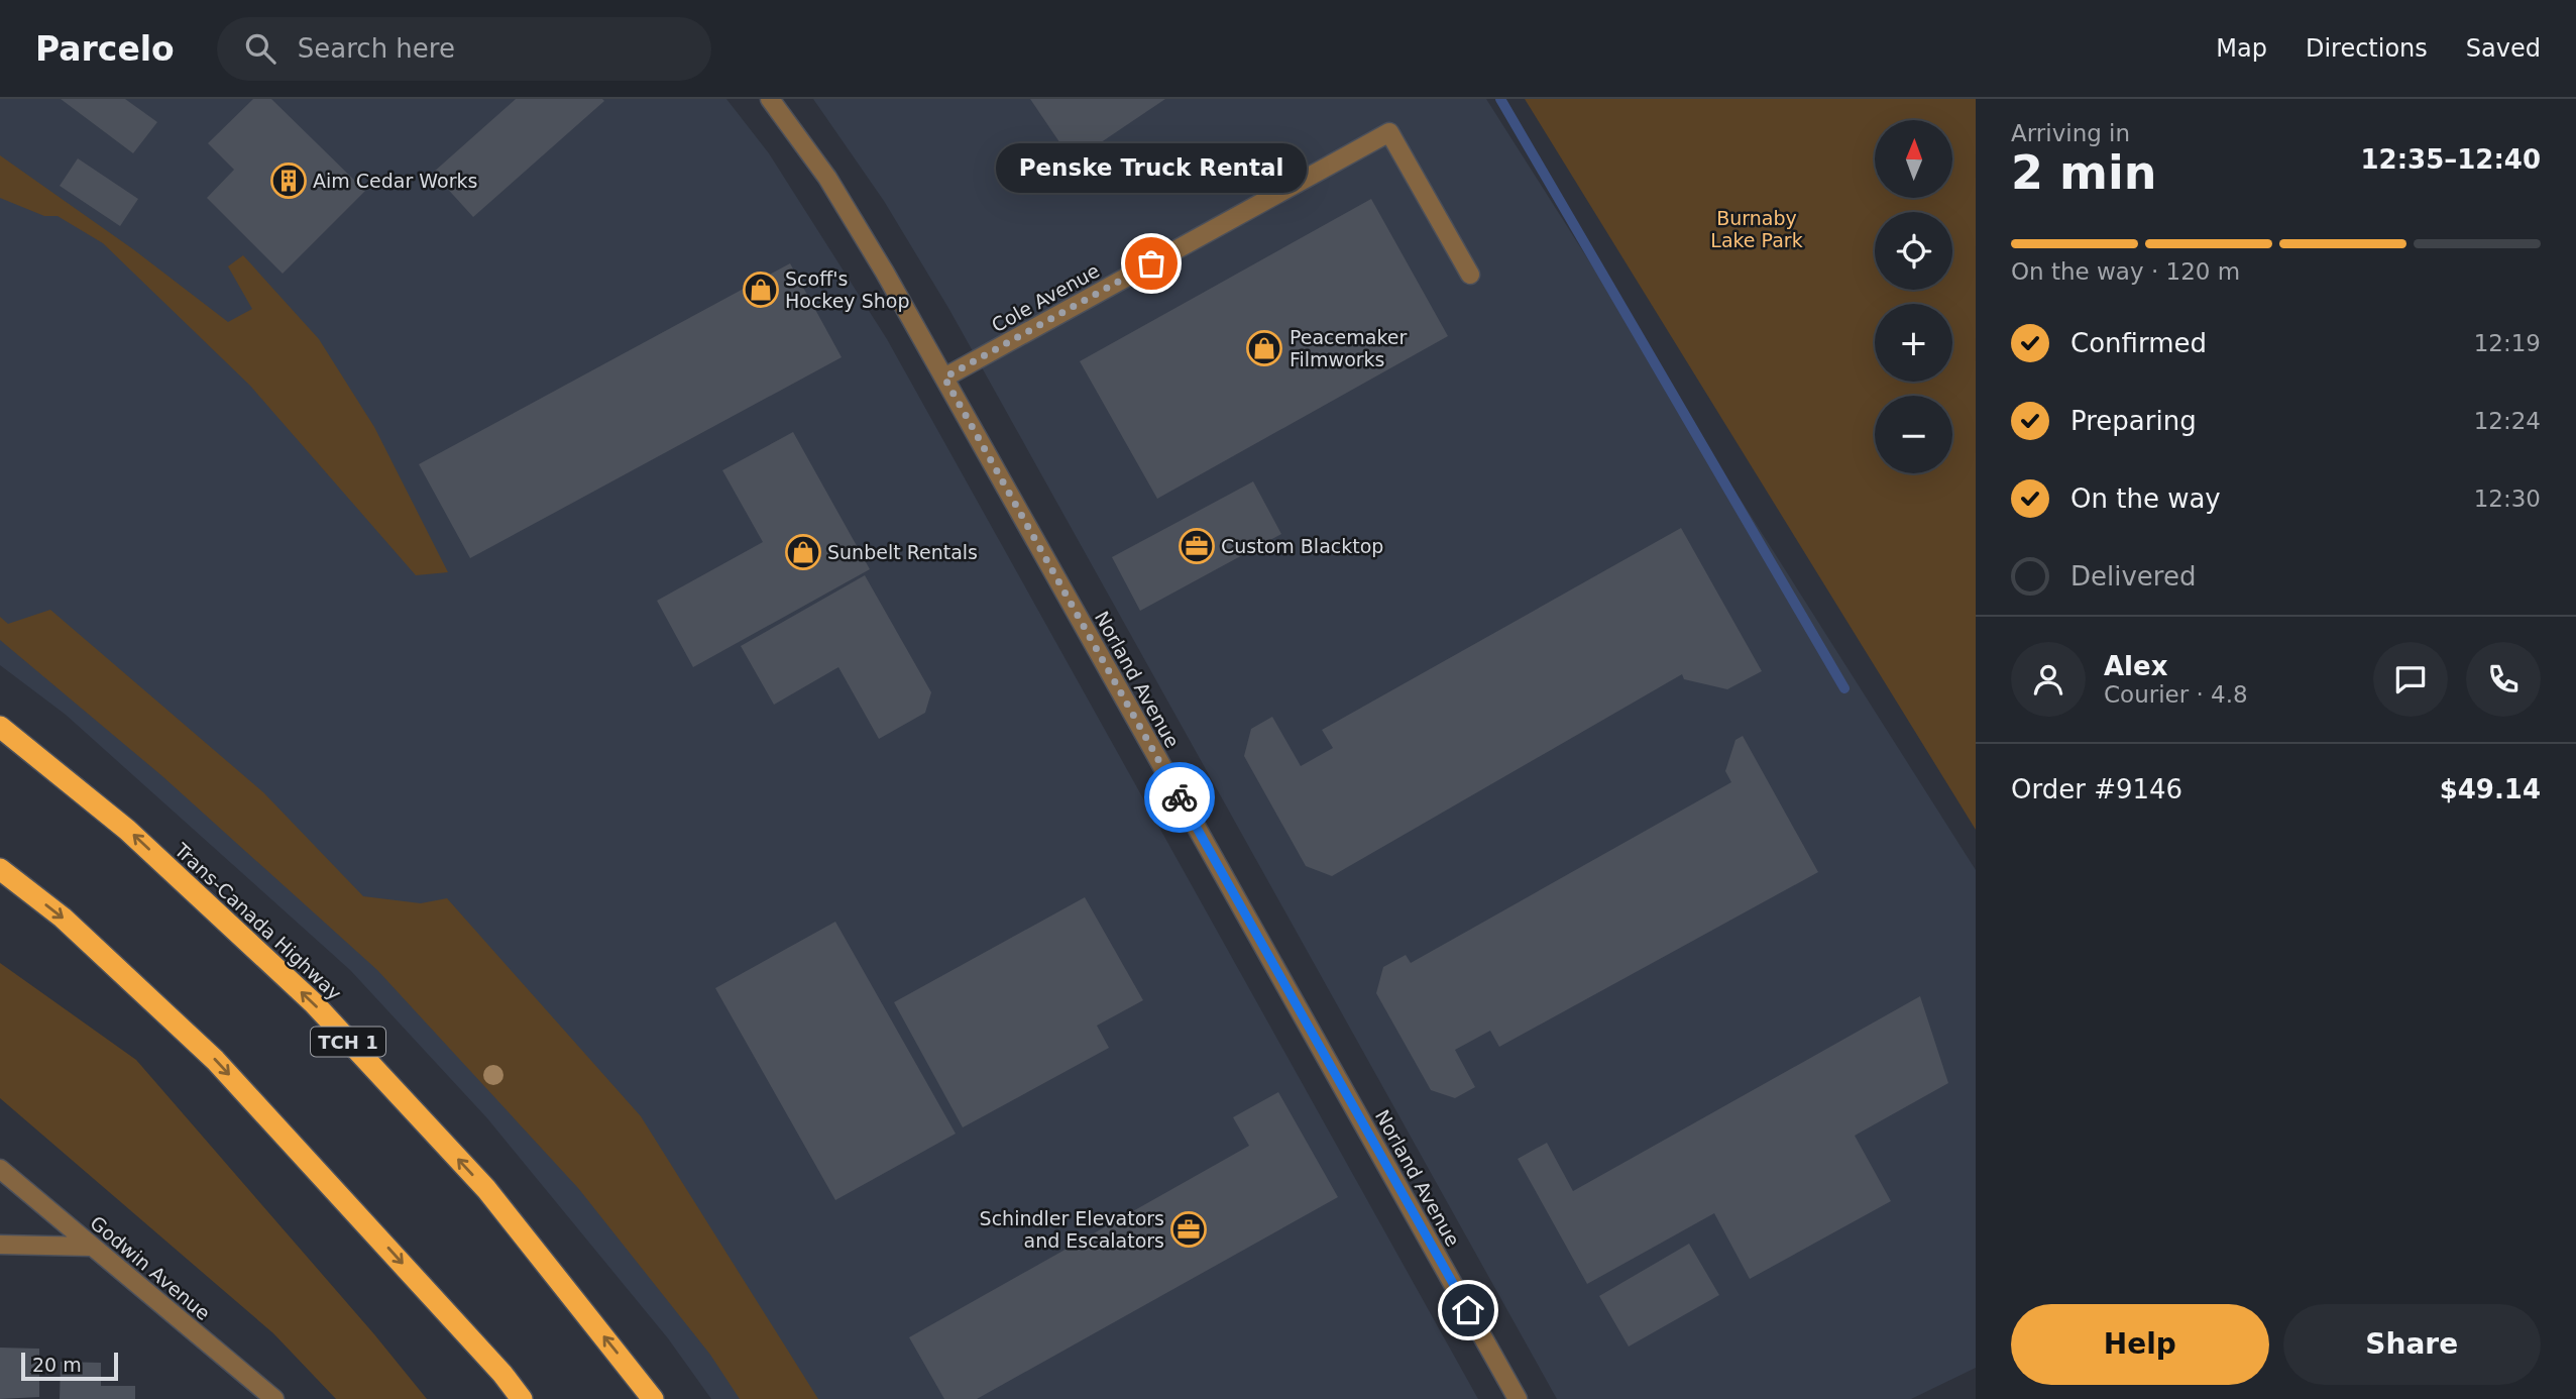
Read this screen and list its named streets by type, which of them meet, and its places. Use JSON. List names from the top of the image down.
{
  "streets": {
    "highway": ["Trans-Canada Highway", "TCH 1"],
    "street": ["Cole Avenue", "Norland Avenue", "Godwin Avenue"]
  },
  "crossings": [
    ["Cole Avenue", "Norland Avenue"]
  ],
  "parks": ["Burnaby Lake Park"],
  "places": {
    "building": ["Aim Cedar Works"],
    "other": ["Penske Truck Rental"],
    "shop": ["Scoff's Hockey Shop", "Peacemaker Filmworks", "Sunbelt Rentals"],
    "office": ["Custom Blacktop", "Schindler Elevators and Escalators"]
  },
  "scale_bar": "20 m",
  "north": "top",
  "page": {
    "header": "Parcelo",
    "search": "Search here",
    "nav": ["Map", "Directions", "Saved"],
    "heading": ["2 min", "Arriving in", "12:35–12:40"],
    "panel": [
      "Alex",
      "Courier · 4.8",
      "Order #9146",
      "$49.14"
    ],
    "map_buttons": ["+", "−"],
    "bubble": "Penske Truck Rental",
    "bar": "On the way · 120 m",
    "list": [
      ["Confirmed", "12:19"],
      ["Preparing", "12:24"],
      ["On the way", "12:30"],
      "Delivered"
    ],
    "buttons": ["Help", "Share"],
    "scale": "20 m"
  }
}
